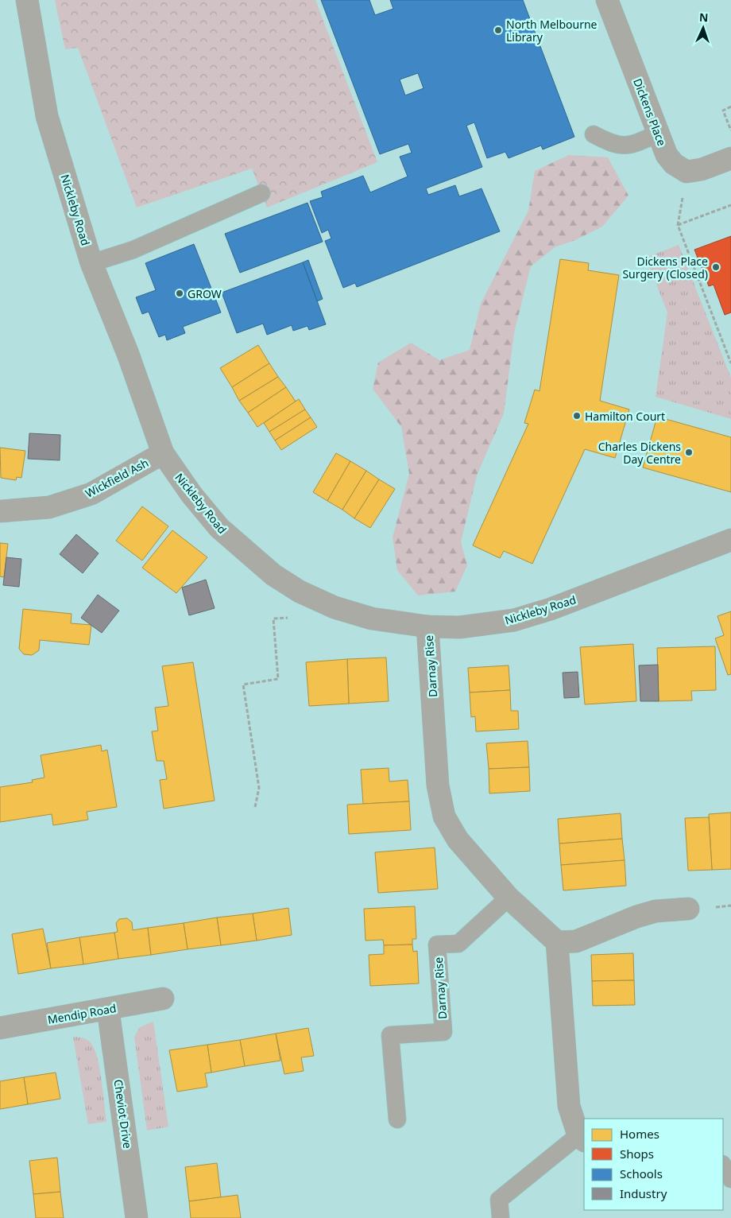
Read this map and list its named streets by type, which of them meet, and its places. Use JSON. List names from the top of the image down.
{
  "streets": {
    "street": [
      "Dickens Place",
      "Nickleby Road",
      "Wickfield Ash",
      "Darnay Rise",
      "Mendip Road",
      "Cheviot Drive"
    ]
  },
  "crossings": [
    ["Nickleby Road", "Wickfield Ash"],
    ["Nickleby Road", "Darnay Rise"],
    ["Mendip Road", "Cheviot Drive"]
  ],
  "places": [
    "North Melbourne Library",
    "Dickens Place Surgery (Closed)",
    "GROW",
    "Hamilton Court",
    "Charles Dickens Day Centre"
  ],
  "legend": [
    "Homes",
    "Shops",
    "Schools",
    "Industry"
  ],
  "north": "top"
}
